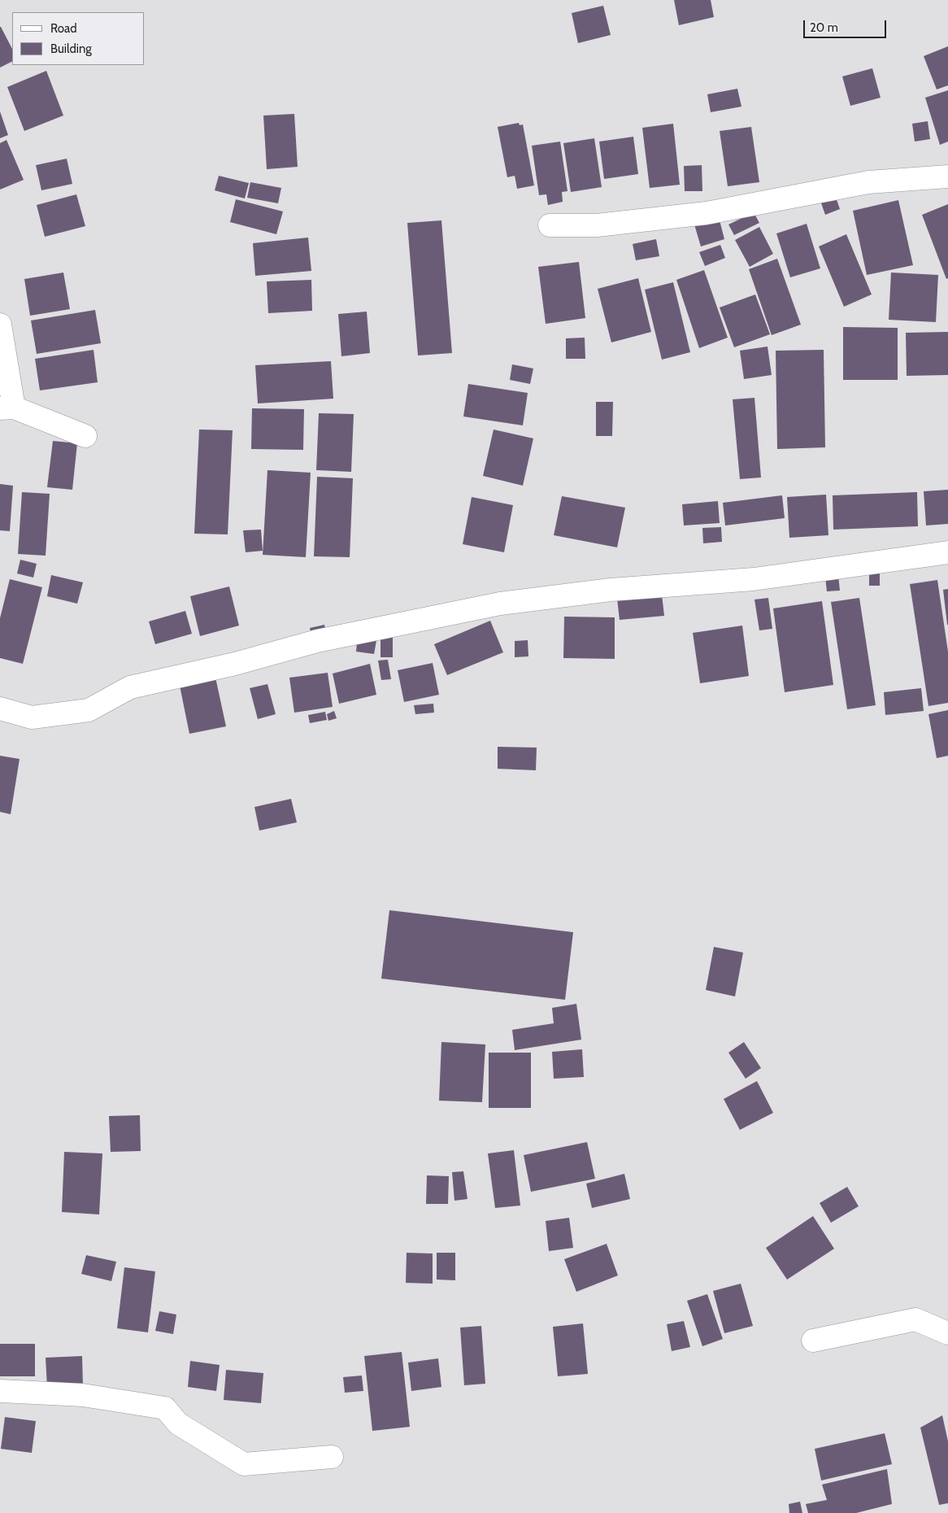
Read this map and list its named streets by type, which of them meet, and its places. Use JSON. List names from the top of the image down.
{
  "legend": ["Road", "Building"],
  "scale_bar": "20 m"
}
